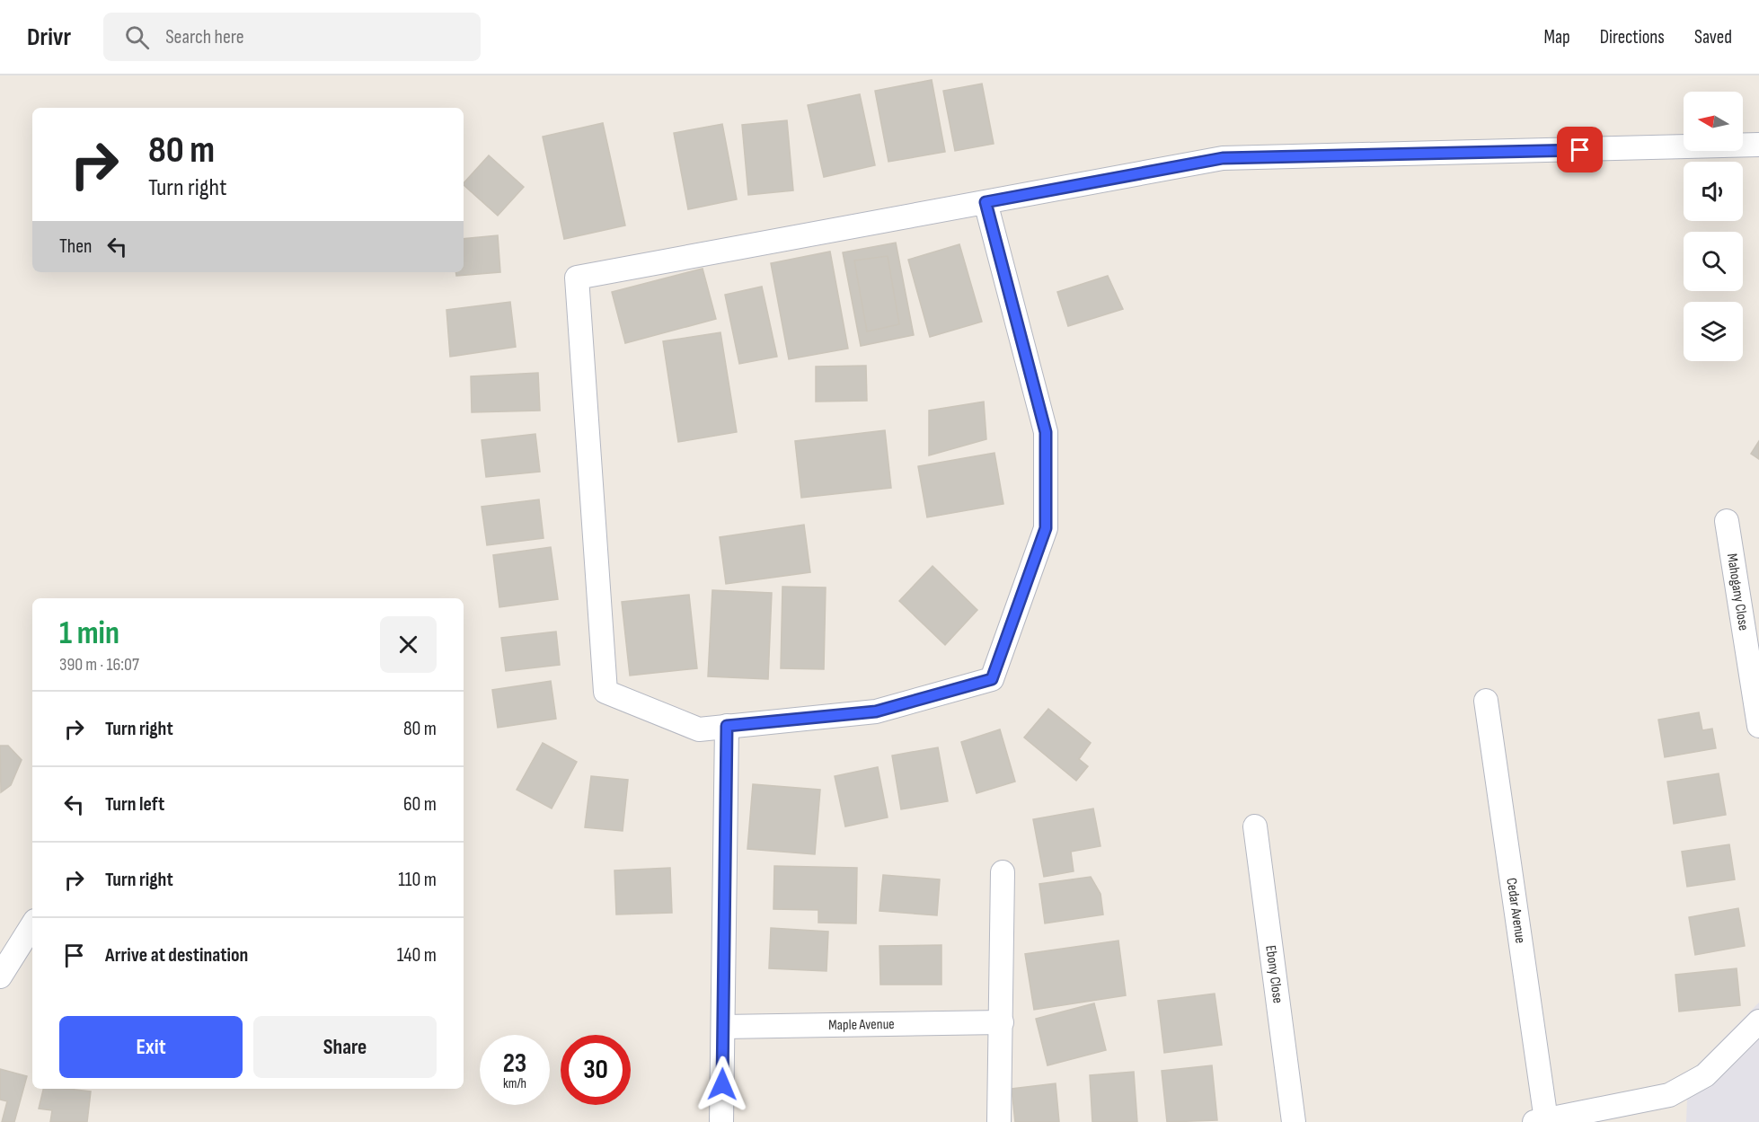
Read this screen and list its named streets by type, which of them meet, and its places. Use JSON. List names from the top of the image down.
{
  "streets": {
    "street": [
      "Mahogany Close",
      "Cedar Avenue",
      "Ebony Close",
      "Maple Avenue"
    ]
  },
  "north": "left",
  "page": {
    "header": "Drivr",
    "search": "Search here",
    "nav": ["Map", "Directions", "Saved"],
    "turn": ["80 m", "Turn right"],
    "then": "Then",
    "heading": ["1 min", "390 m · 16:07"],
    "list": [
      {
        "name": "Turn right",
        "value": "80 m"
      },
      {
        "name": "Turn left",
        "value": "60 m"
      },
      {
        "name": "Turn right",
        "value": "110 m"
      },
      {
        "name": "Arrive at destination",
        "value": "140 m"
      }
    ],
    "buttons": ["Exit", "Share"],
    "speed": "23 km/h",
    "limit": "30"
  }
}
